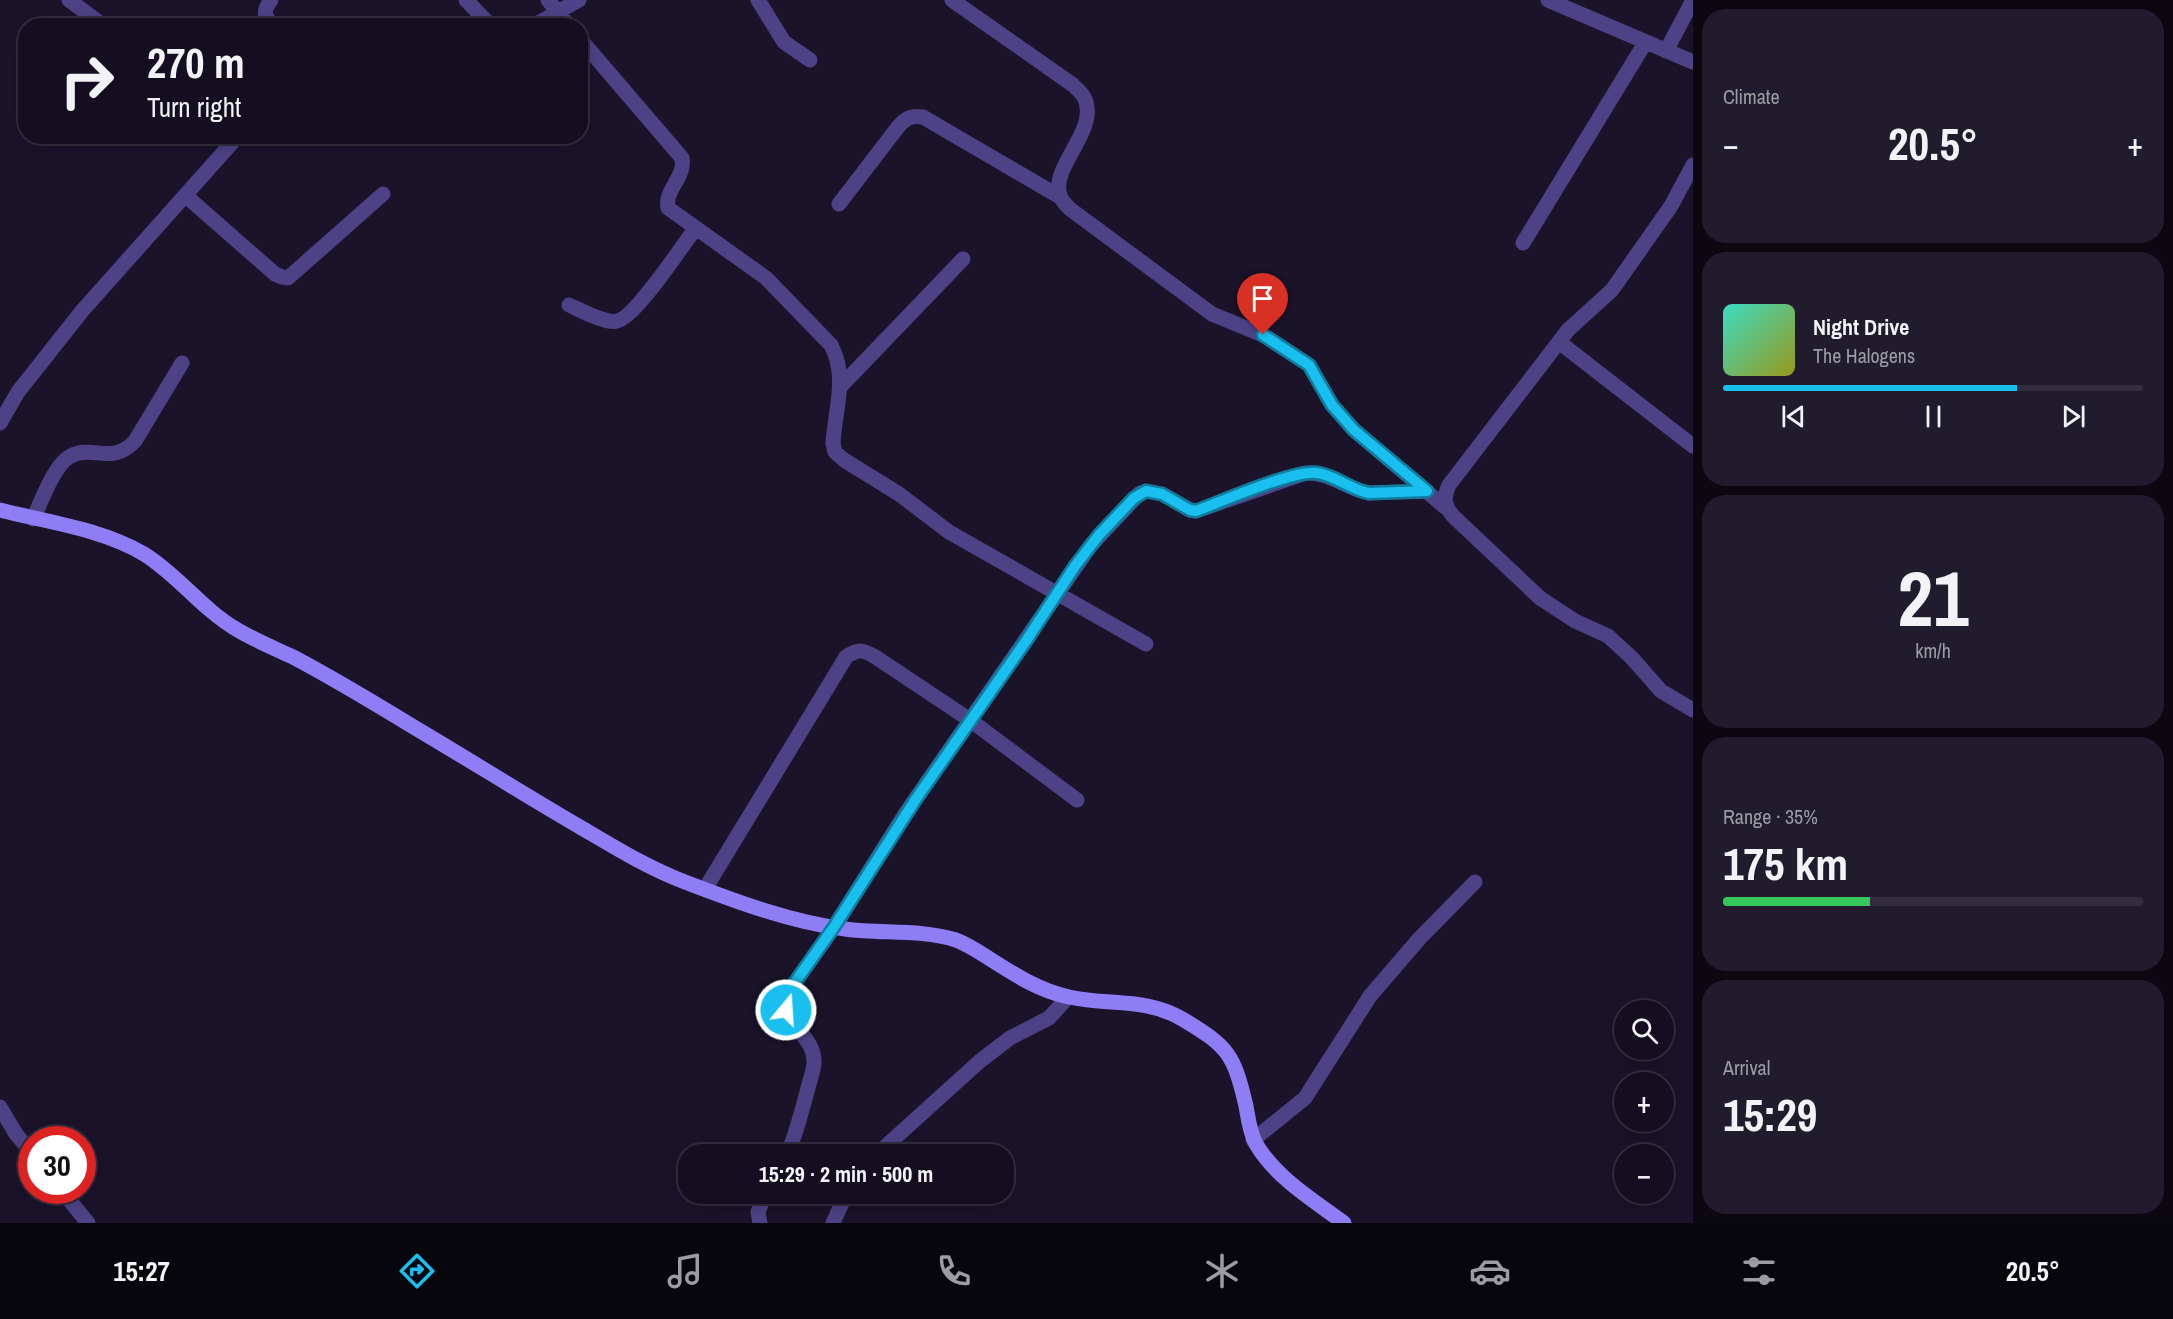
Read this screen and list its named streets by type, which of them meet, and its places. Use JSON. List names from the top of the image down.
{
  "page": {
    "tile": [
      "Climate",
      ["21", "km/h"],
      ["Range · 35%", "175 km"],
      ["Arrival", "15:29"]
    ],
    "turn": ["270 m", "Turn right"],
    "heat": ["−", "20.5°", "+"],
    "song": ["Night Drive", "The Halogens"],
    "map_buttons": ["+", "−"],
    "limit": "30",
    "trip": "15:29 · 2 min · 500 m",
    "tabs": ["15:27", "20.5°"]
  }
}
